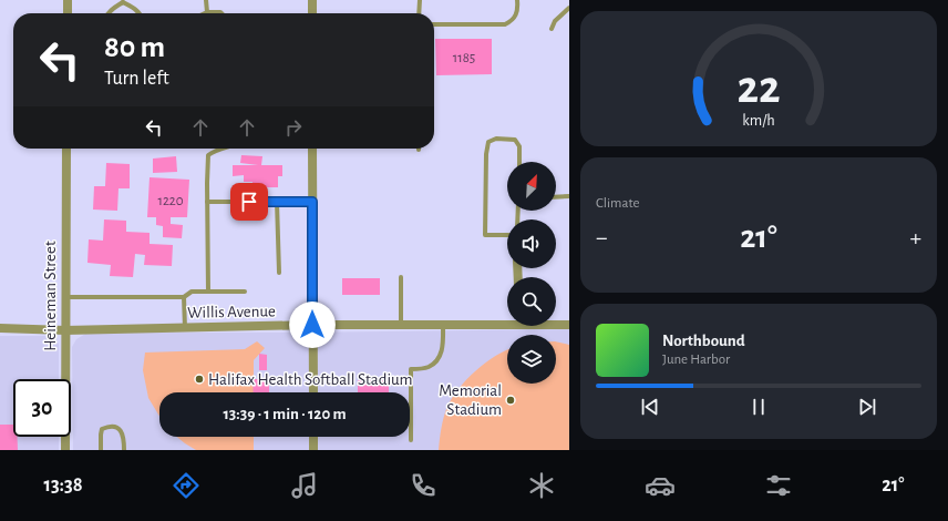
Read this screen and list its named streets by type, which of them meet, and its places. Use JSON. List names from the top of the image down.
{
  "streets": {
    "street": ["Heineman Street", "Willis Avenue"]
  },
  "crossings": [
    ["Heineman Street", "Willis Avenue"]
  ],
  "places": ["Halifax Health Softball Stadium", "Memorial Stadium"],
  "house_numbers": ["1185", "1220"],
  "north": "top right",
  "page": {
    "turn": ["80 m", "Turn left"],
    "tile": "Climate",
    "heat": ["−", "21°", "+"],
    "song": ["Northbound", "June Harbor"],
    "limit": "30",
    "trip": "13:39 · 1 min · 120 m",
    "tabs": ["13:38", "21°"],
    "gauge": ["22", "km/h"]
  }
}
